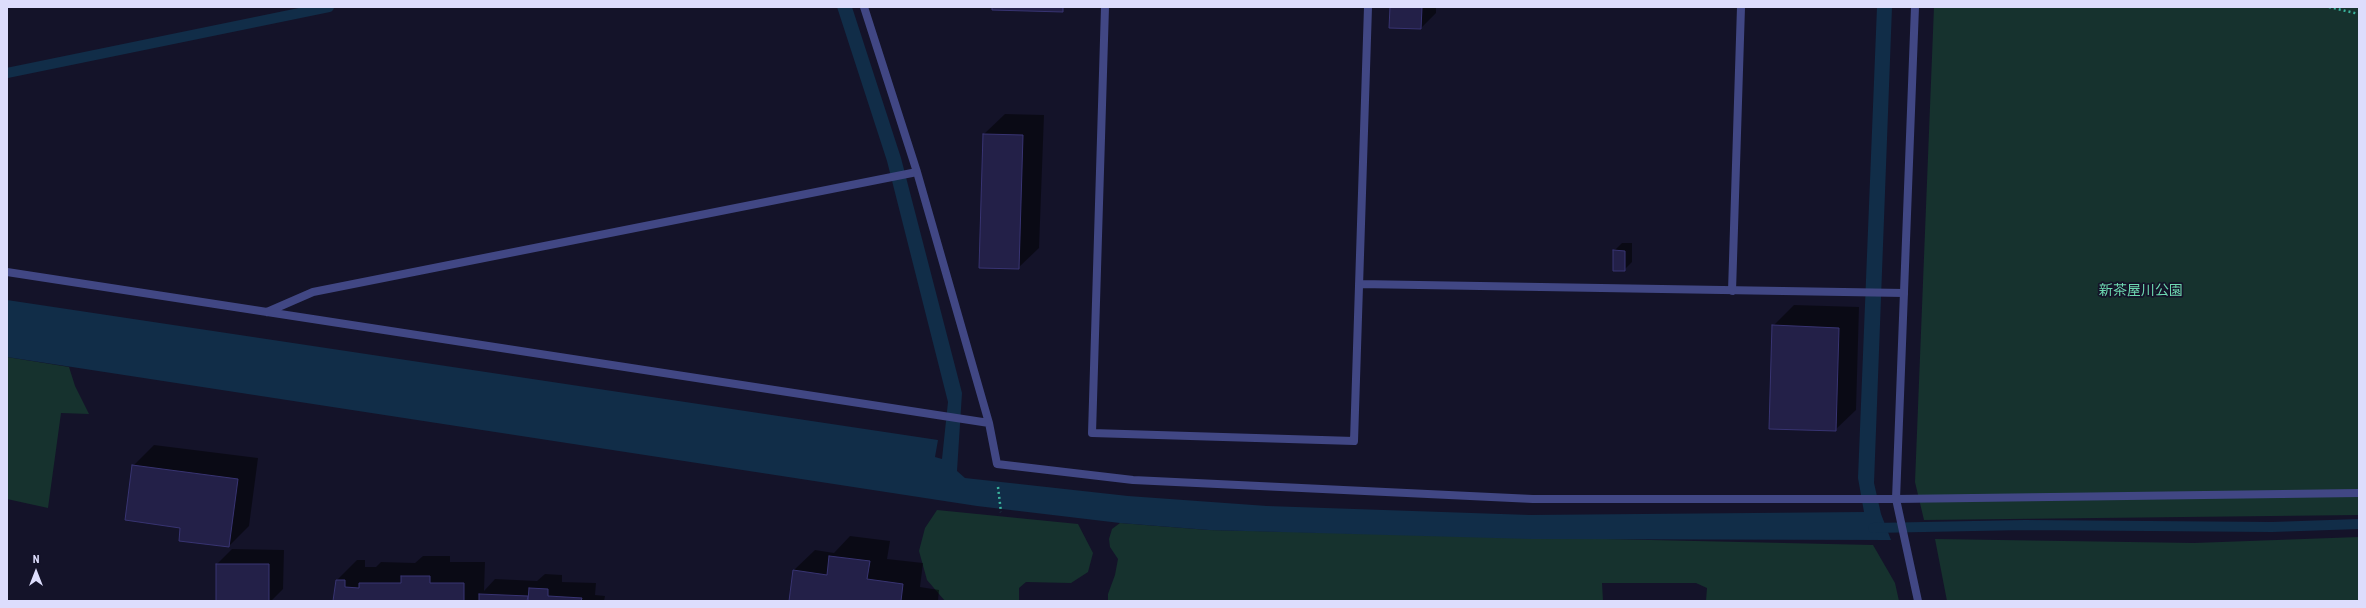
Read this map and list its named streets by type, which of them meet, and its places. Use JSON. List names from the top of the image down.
{
  "parks": ["新茶屋川公園"],
  "north": "top"
}
